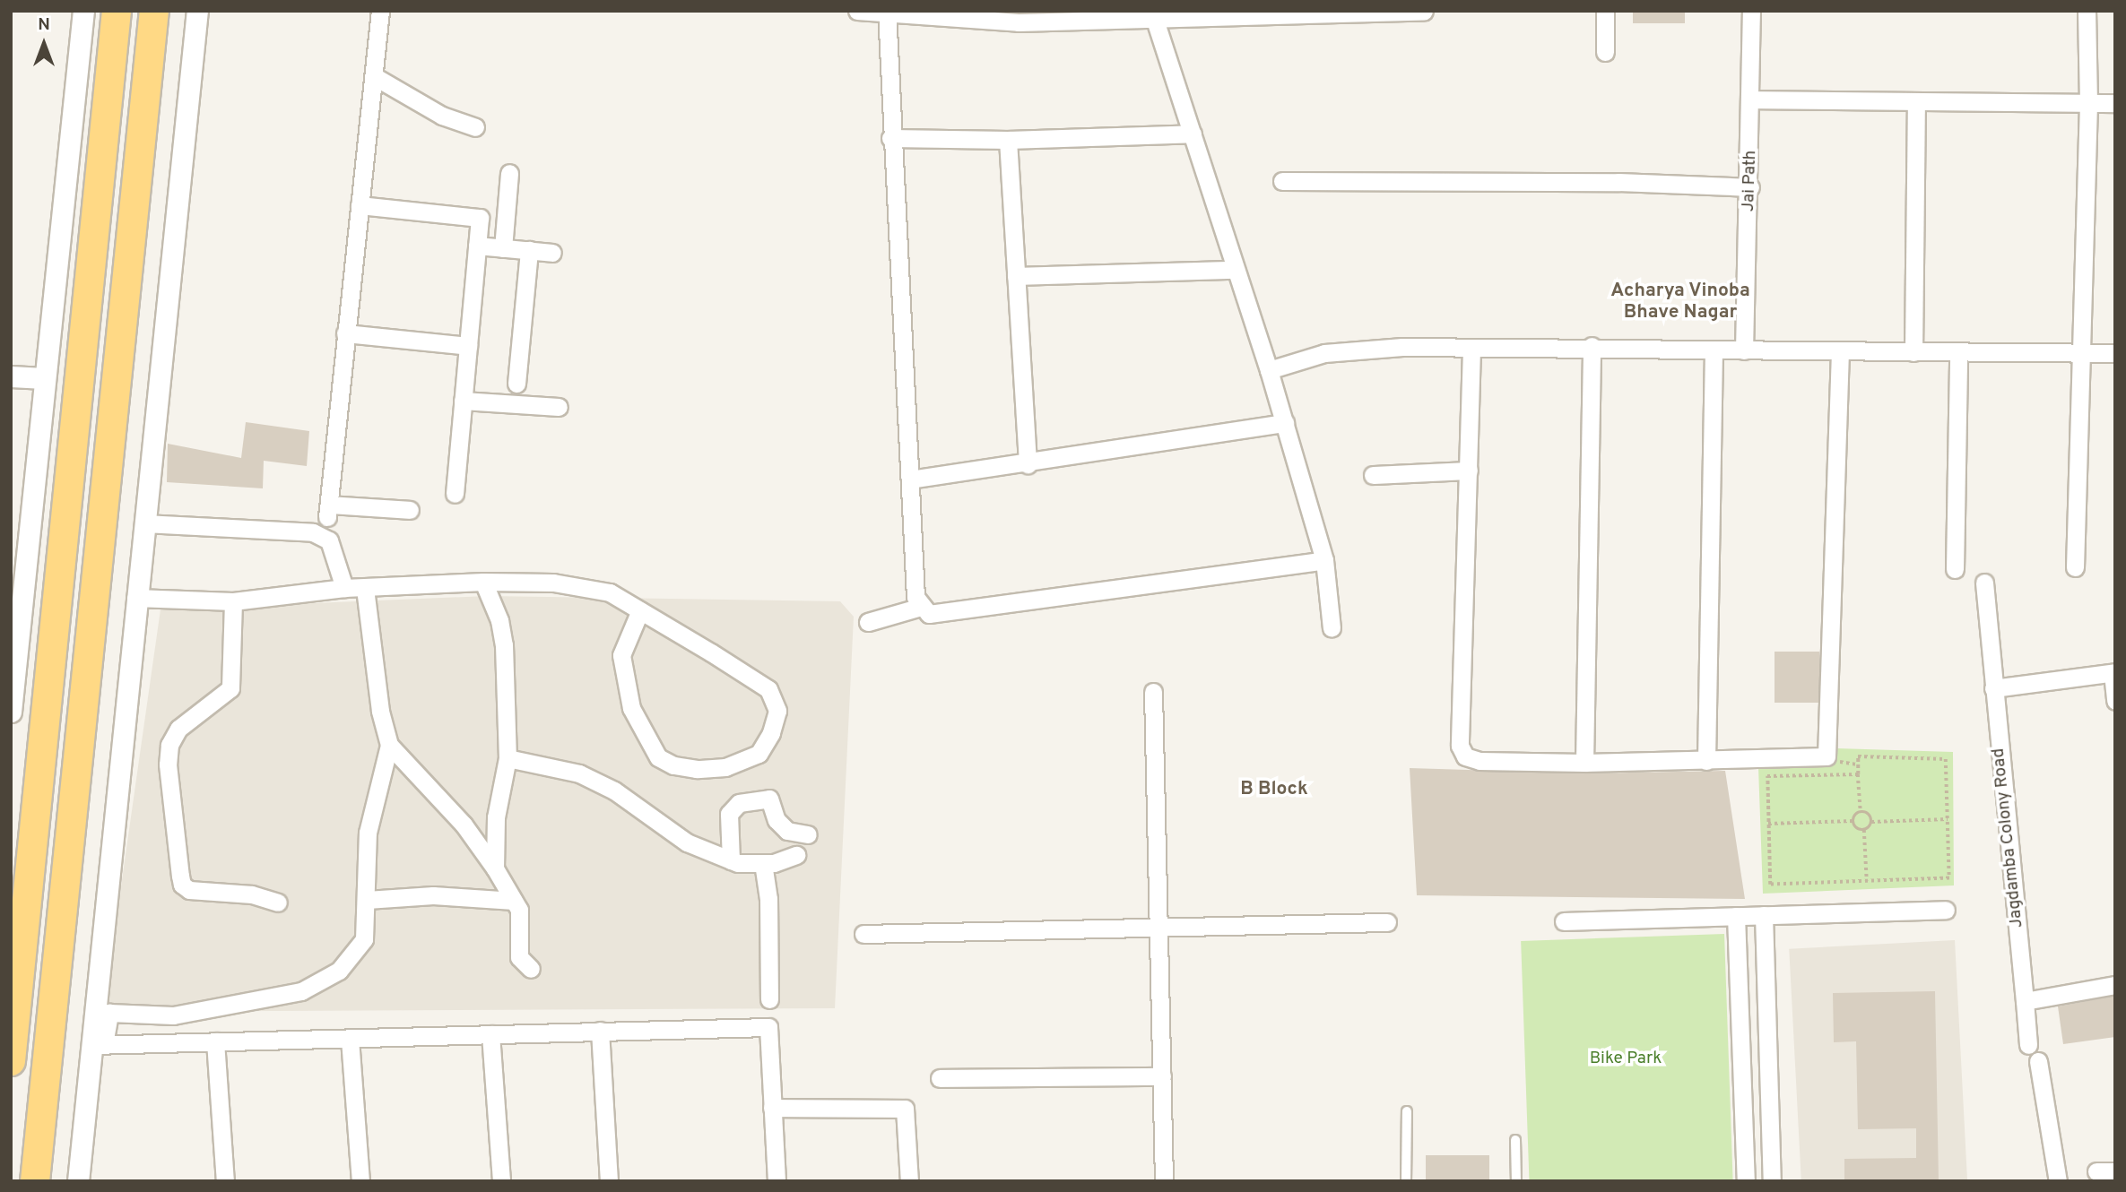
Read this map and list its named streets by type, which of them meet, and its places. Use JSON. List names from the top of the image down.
{
  "streets": {
    "street": ["Jai Path", "Jagdamba Colony Road"]
  },
  "districts": ["Acharya Vinoba Bhave Nagar", "B Block"],
  "parks": ["Bike Park"],
  "north": "top"
}
